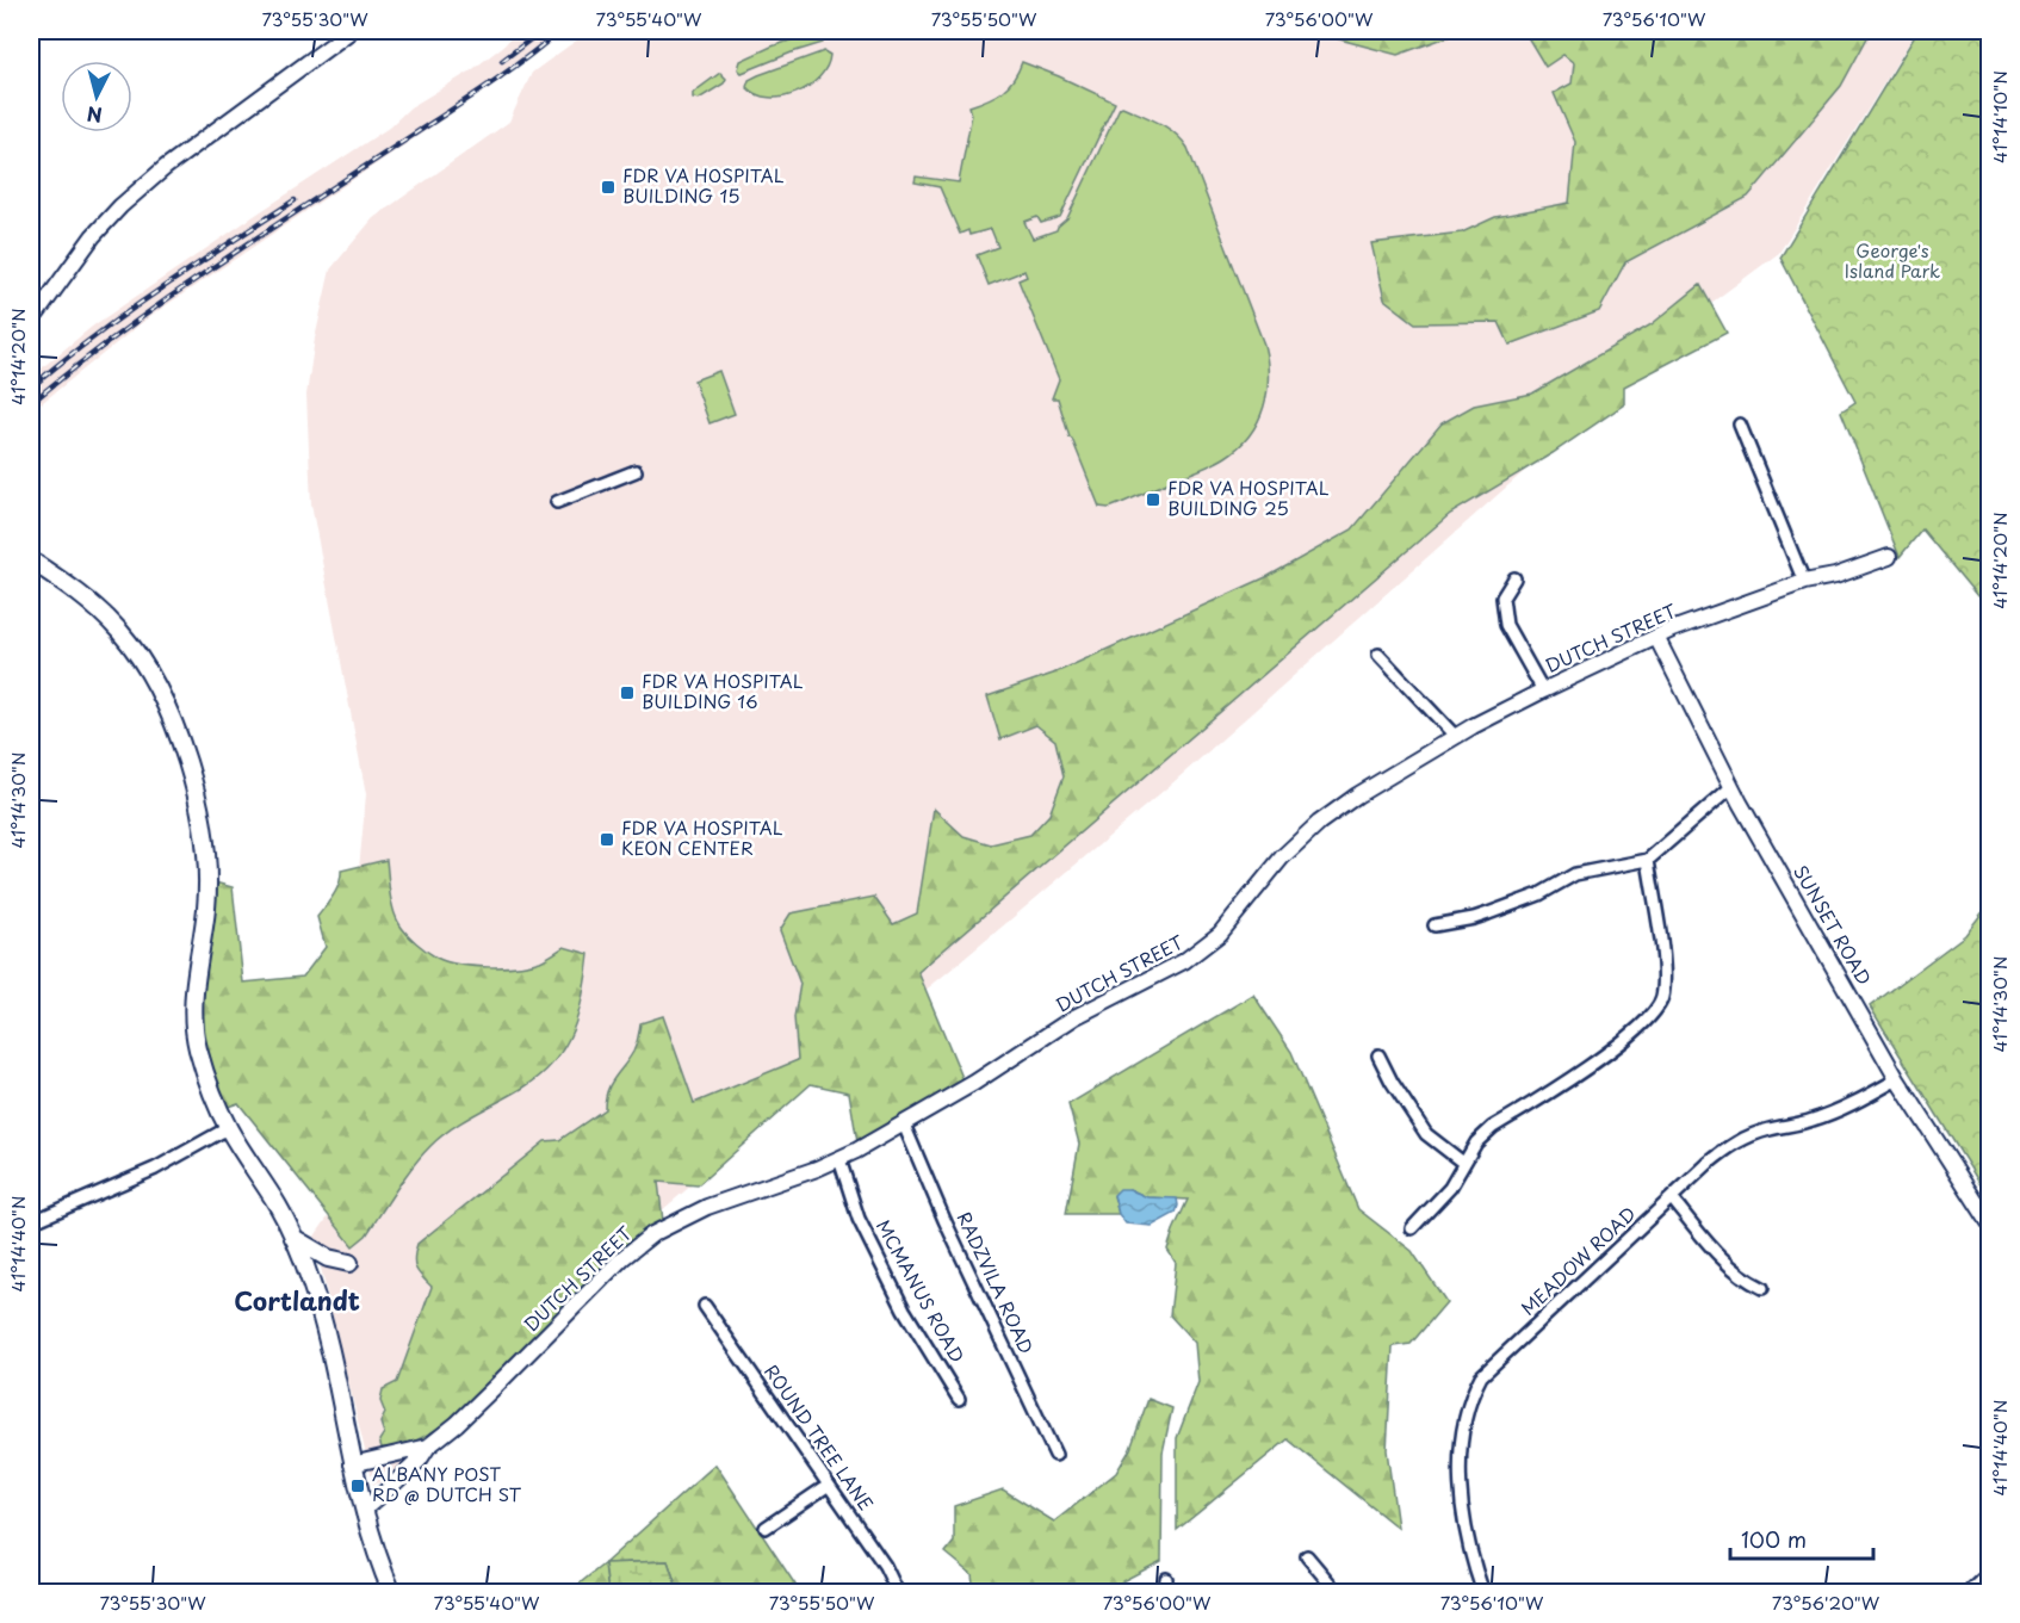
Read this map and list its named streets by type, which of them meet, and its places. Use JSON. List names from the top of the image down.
{
  "streets": {
    "street": [
      "DUTCH STREET",
      "SUNSET ROAD",
      "MEADOW ROAD",
      "RADZVILA ROAD",
      "MCMANUS ROAD",
      "ROUND TREE LANE"
    ]
  },
  "crossings": [
    ["DUTCH STREET", "SUNSET ROAD"],
    ["DUTCH STREET", "RADZVILA ROAD"],
    ["DUTCH STREET", "MCMANUS ROAD"],
    ["SUNSET ROAD", "MEADOW ROAD"]
  ],
  "districts": ["Cortlandt"],
  "parks": ["George's Island Park"],
  "places": {
    "transit": [
      "FDR VA HOSPITAL BUILDING 15",
      "FDR VA HOSPITAL BUILDING 25",
      "FDR VA HOSPITAL BUILDING 16",
      "FDR VA HOSPITAL KEON CENTER",
      "ALBANY POST RD @ DUTCH ST"
    ]
  },
  "scale_bar": "100 m",
  "north": "bottom",
  "coordinates": [
    "73°55'30\"W",
    "73°55'40\"W",
    "73°55'50\"W",
    "73°56'00\"W",
    "73°56'10\"W",
    "41°14'10\"N",
    "41°14'20\"N",
    "41°14'30\"N",
    "41°14'40\"N",
    "73°56'20\"W"
  ]
}
